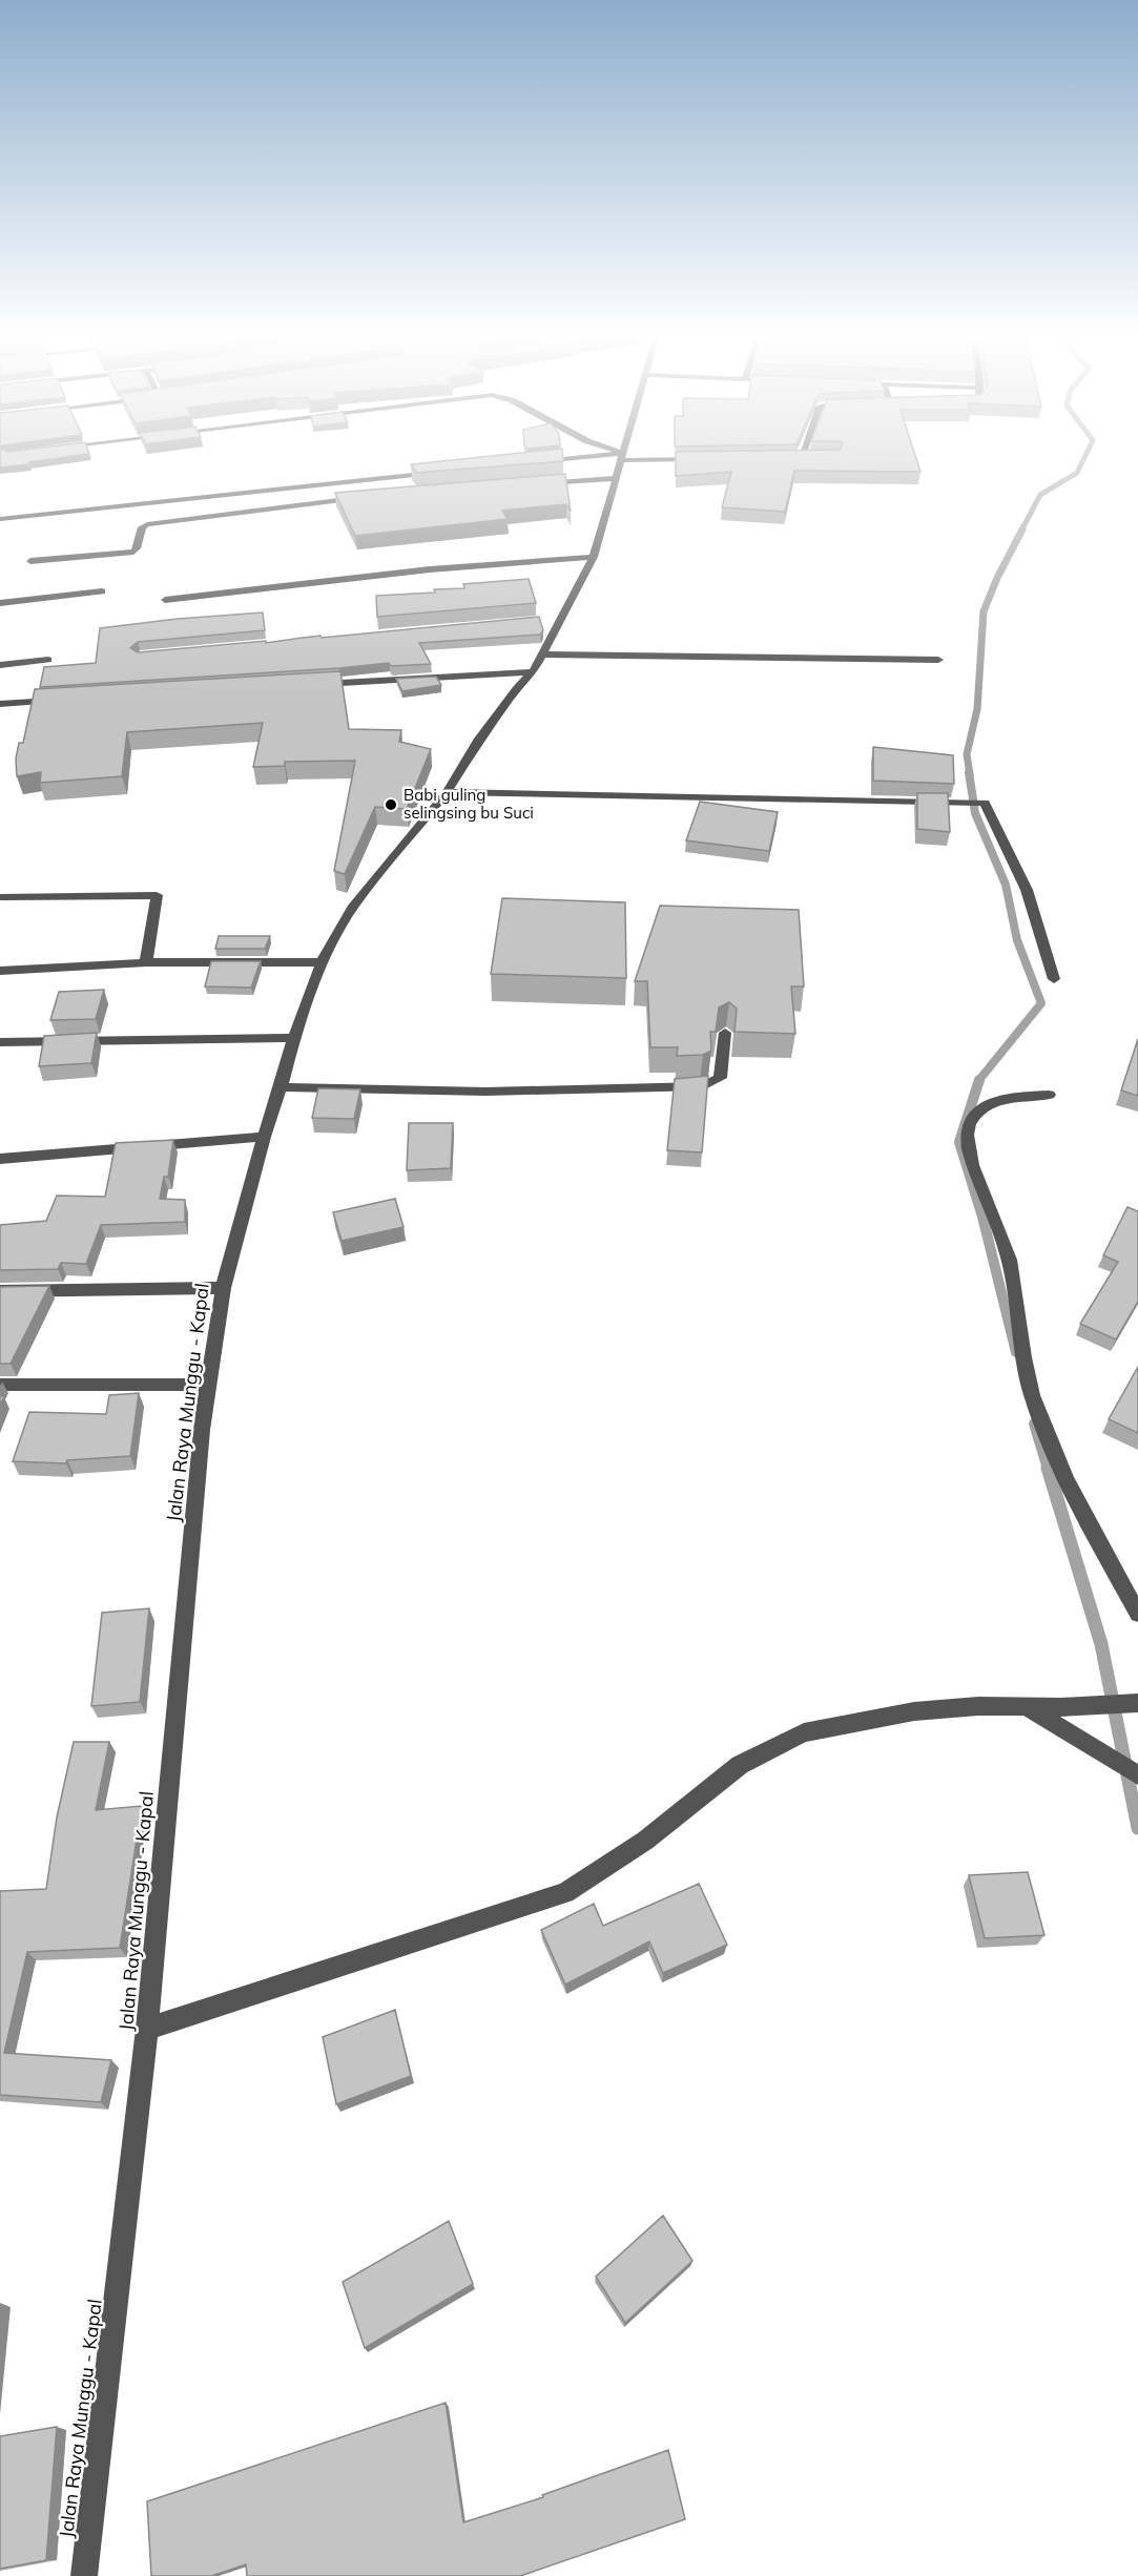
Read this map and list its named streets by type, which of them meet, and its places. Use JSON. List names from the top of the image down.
{
  "streets": {
    "street": ["Jalan Raya Munggu - Kapal"]
  },
  "places": ["Babi guling selingsing bu Suci"]
}
